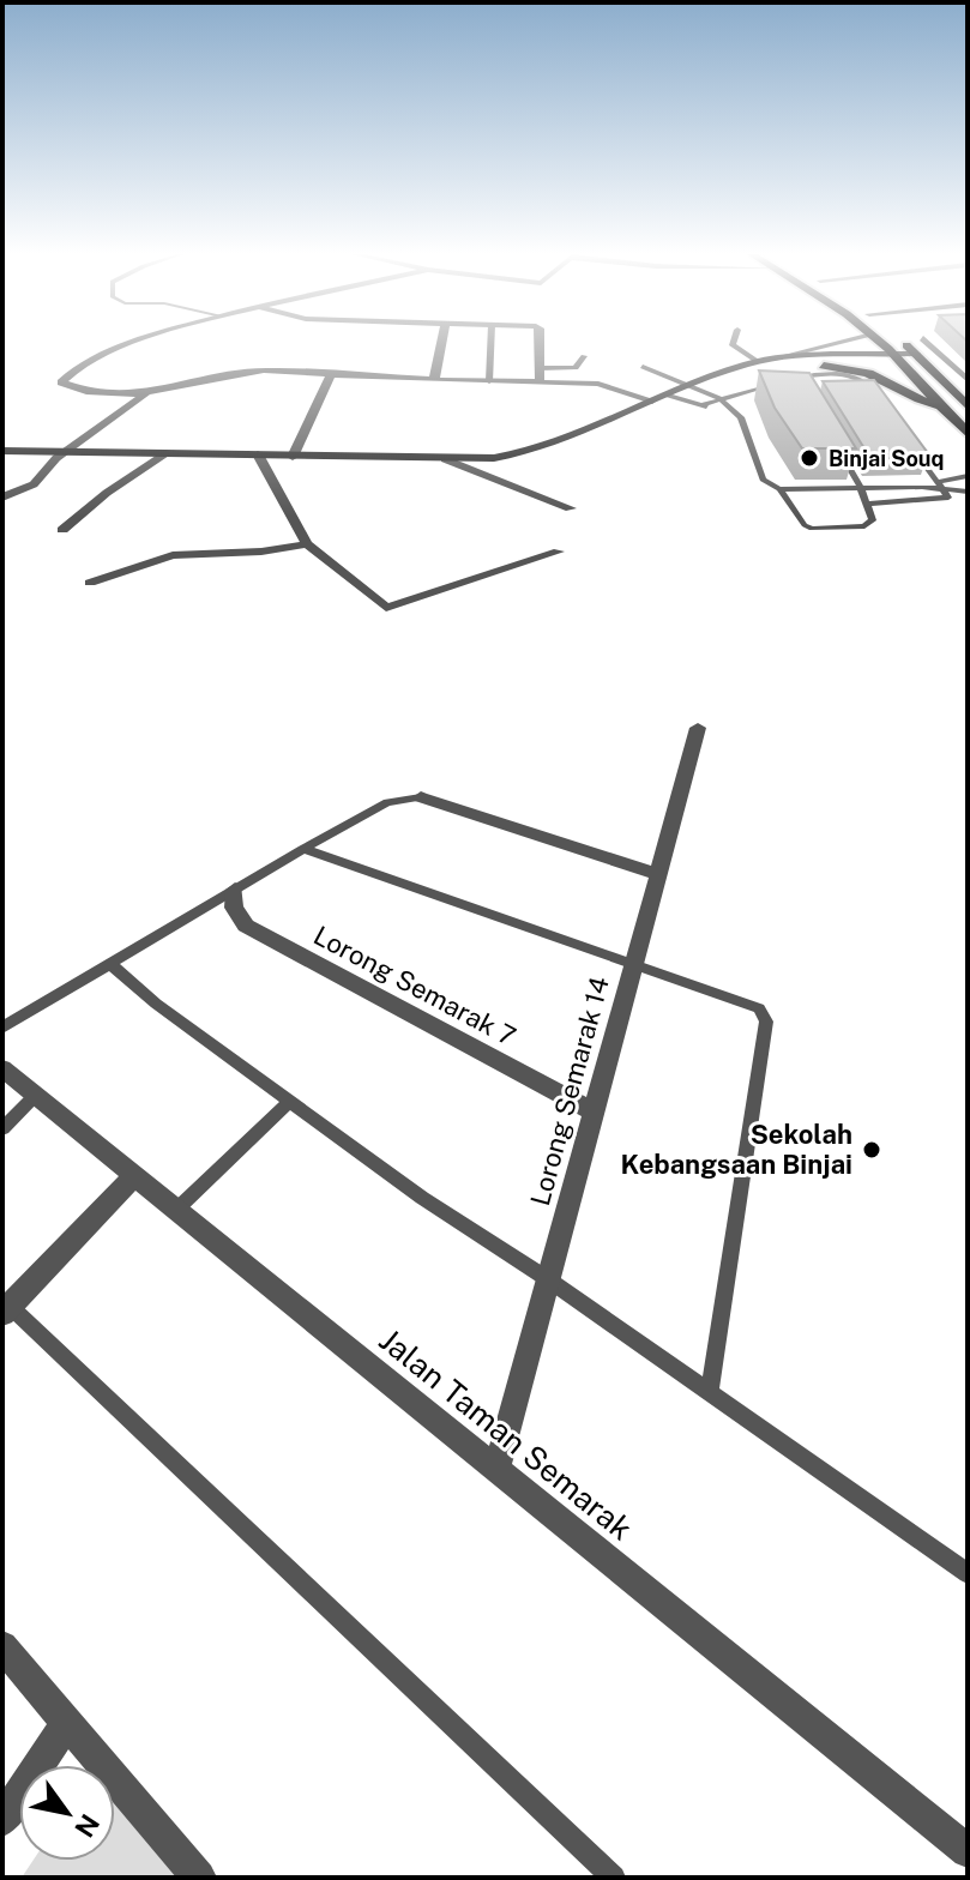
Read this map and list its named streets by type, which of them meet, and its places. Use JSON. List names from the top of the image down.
{
  "streets": {
    "street": ["Lorong Semarak 7", "Lorong Semarak 14", "Jalan Taman Semarak"]
  },
  "crossings": [
    ["Lorong Semarak 7", "Lorong Semarak 14"],
    ["Lorong Semarak 14", "Jalan Taman Semarak"]
  ],
  "places": ["Binjai Souq", "Sekolah Kebangsaan Binjai"],
  "north": "bottom right"
}
